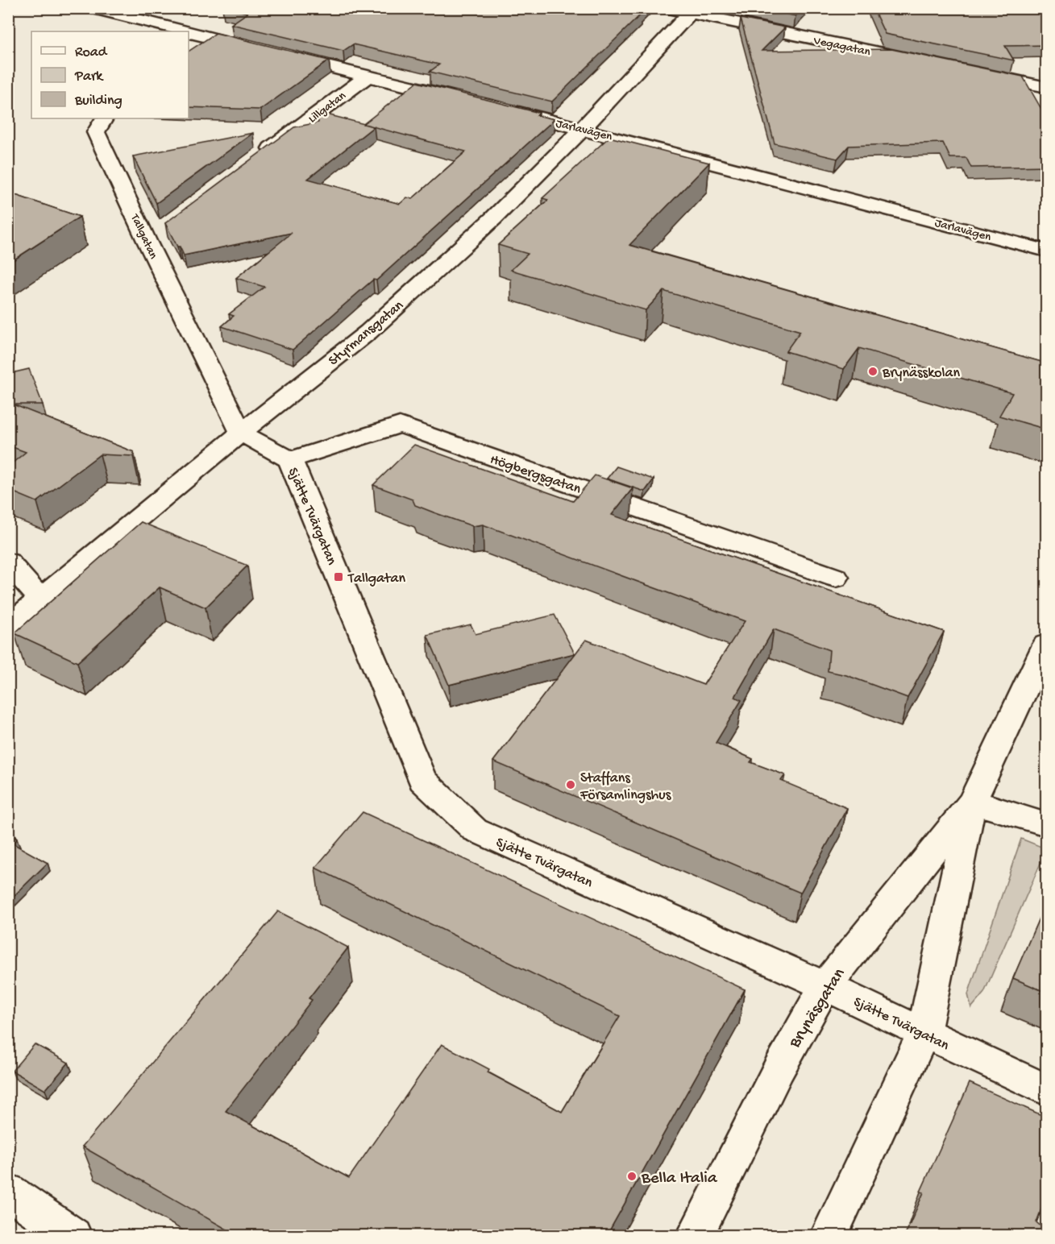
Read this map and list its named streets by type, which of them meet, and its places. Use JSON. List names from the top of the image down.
{
  "streets": {
    "street": [
      "Vegagatan",
      "Lillgatan",
      "Jarlavägen",
      "Tallgatan",
      "Styrmansgatan",
      "Högbergsgatan",
      "Sjätte Tvärgatan",
      "Brynäsgatan"
    ]
  },
  "crossings": [
    ["Vegagatan", "Styrmansgatan"],
    ["Jarlavägen", "Styrmansgatan"],
    ["Tallgatan", "Styrmansgatan"],
    ["Tallgatan", "Sjätte Tvärgatan"],
    ["Styrmansgatan", "Sjätte Tvärgatan"],
    ["Högbergsgatan", "Sjätte Tvärgatan"],
    ["Sjätte Tvärgatan", "Brynäsgatan"]
  ],
  "places": {
    "other": ["Brynässkolan", "Staffans Församlingshus", "Bella Italia"],
    "transit": ["Tallgatan"]
  },
  "legend": ["Road", "Park", "Building"]
}
